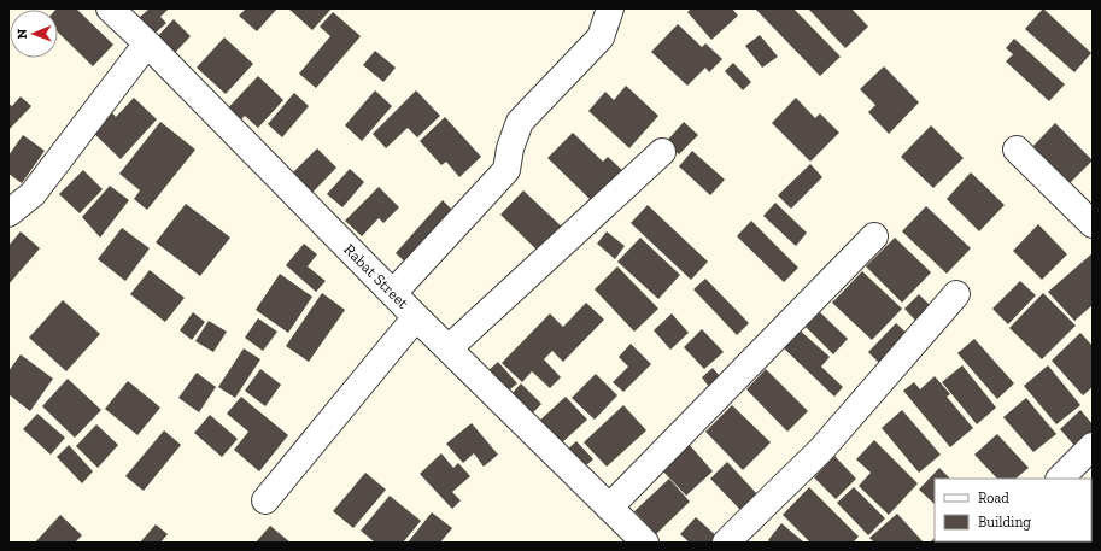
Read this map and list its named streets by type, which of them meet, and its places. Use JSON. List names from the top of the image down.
{
  "streets": {
    "street": ["Rabat Street"]
  },
  "legend": ["Road", "Building"],
  "north": "left"
}
